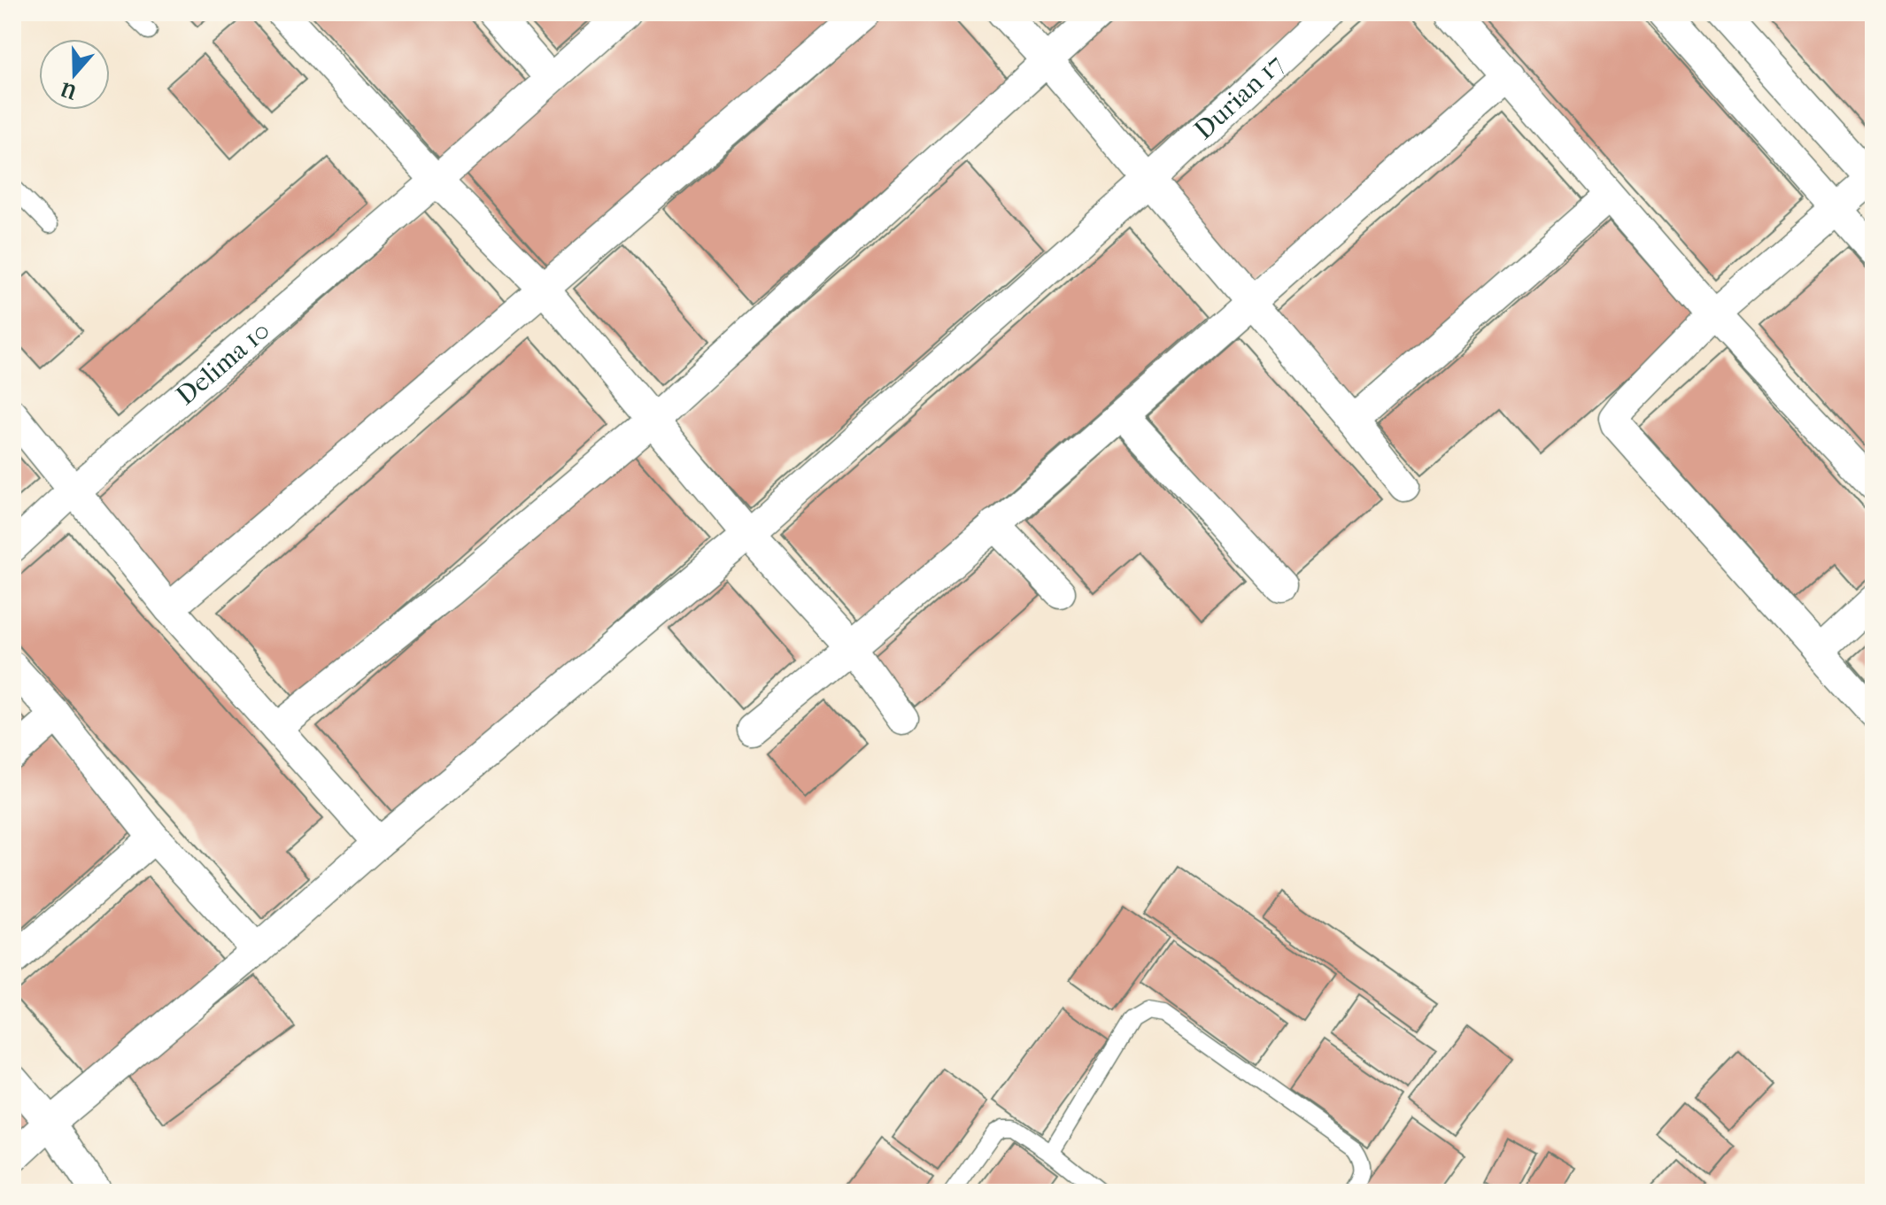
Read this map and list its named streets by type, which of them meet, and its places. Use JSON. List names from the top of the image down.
{
  "streets": {
    "street": ["Durian 17", "Delima 10"]
  },
  "north": "bottom"
}
